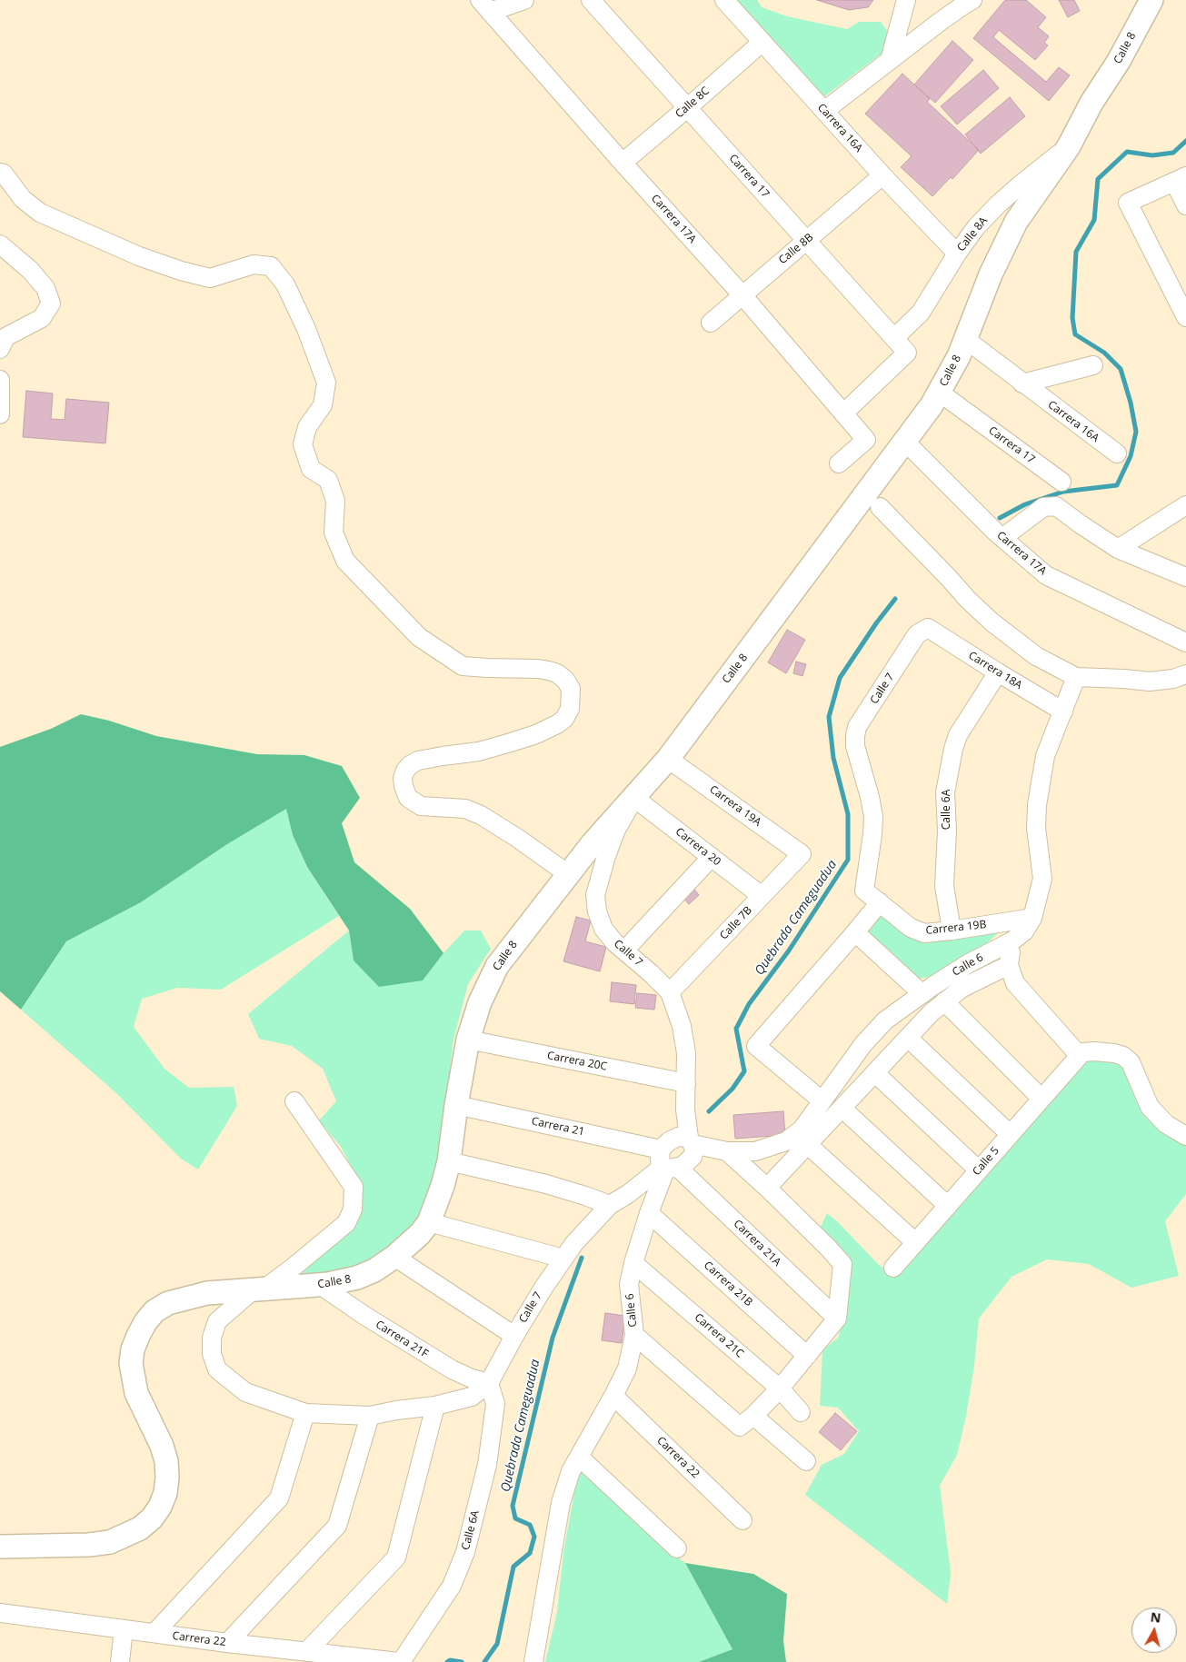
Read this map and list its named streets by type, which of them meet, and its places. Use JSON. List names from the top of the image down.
{
  "streets": {
    "main road": ["Calle 8"],
    "street": [
      "Calle 8C",
      "Carrera 16A",
      "Carrera 17",
      "Carrera 17A",
      "Calle 8A",
      "Calle 8B",
      "Carrera 18A",
      "Calle 7",
      "Carrera 19A",
      "Calle 6A",
      "Carrera 20",
      "Calle 7B",
      "Carrera 19B",
      "Calle 6",
      "Carrera 20C",
      "Carrera 21",
      "Calle 5",
      "Carrera 21A",
      "Carrera 21B",
      "Carrera 21C",
      "Carrera 21F",
      "Carrera 22"
    ]
  },
  "crossings": [
    ["Calle 8", "Carrera 16A"],
    ["Calle 8", "Carrera 17"],
    ["Calle 8", "Carrera 17A"],
    ["Calle 8", "Calle 8A"],
    ["Calle 8", "Calle 7"],
    ["Calle 8", "Carrera 19A"],
    ["Calle 8", "Carrera 20"],
    ["Calle 8", "Carrera 20C"],
    ["Calle 8", "Carrera 21"],
    ["Calle 8", "Carrera 21F"],
    ["Calle 8C", "Carrera 16A"],
    ["Calle 8C", "Carrera 17"],
    ["Calle 8C", "Carrera 17A"],
    ["Carrera 16A", "Calle 8A"],
    ["Carrera 16A", "Calle 8B"],
    ["Carrera 17", "Carrera 17A"],
    ["Carrera 17", "Calle 8A"],
    ["Carrera 17", "Calle 8B"],
    ["Carrera 17A", "Calle 8B"],
    ["Carrera 18A", "Calle 7"],
    ["Carrera 18A", "Calle 6A"],
    ["Carrera 18A", "Calle 6"],
    ["Calle 7", "Calle 6A"],
    ["Calle 7", "Carrera 20"],
    ["Calle 7", "Calle 7B"],
    ["Calle 7", "Carrera 19B"],
    ["Calle 7", "Calle 6"],
    ["Calle 7", "Carrera 20C"],
    ["Calle 7", "Carrera 21"],
    ["Calle 7", "Carrera 21A"],
    ["Calle 7", "Carrera 21F"],
    ["Carrera 19A", "Calle 7B"],
    ["Calle 6A", "Carrera 19B"],
    ["Calle 6A", "Carrera 21F"],
    ["Calle 6A", "Carrera 22"],
    ["Carrera 20", "Calle 7B"],
    ["Carrera 19B", "Calle 6"],
    ["Calle 6", "Carrera 21"],
    ["Calle 6", "Carrera 21A"],
    ["Calle 6", "Carrera 21B"],
    ["Calle 6", "Carrera 21C"],
    ["Calle 6", "Carrera 22"],
    ["Carrera 21", "Carrera 21A"]
  ],
  "water": ["Quebrada Cameguadua"],
  "north": "top"
}
